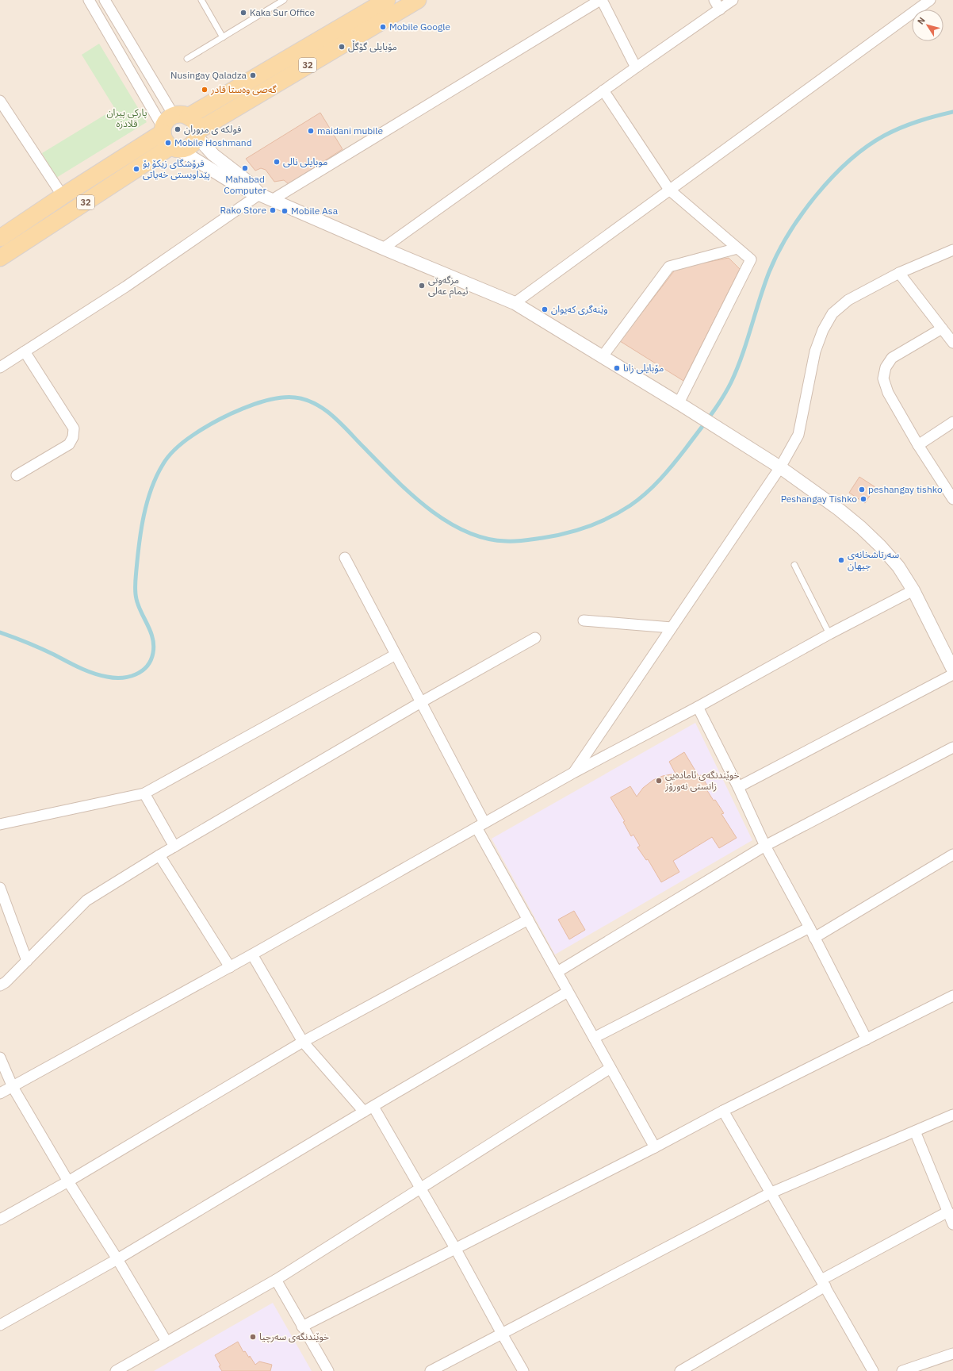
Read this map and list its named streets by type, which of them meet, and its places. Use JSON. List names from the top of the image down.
{
  "streets": {
    "main road": ["32"]
  },
  "parks": ["پارکی پیران قلادزه"],
  "places": [
    "Kaka Sur Office",
    "Mobile Google",
    "مۆبایلی گۆگڵ",
    "Nusingay Qaladza",
    "گەصی وەستا قادر",
    "فولکه ی مروران",
    "maidani mubile",
    "Mobile Hoshmand",
    "موبايلى نالى",
    "Mahabad Computer",
    "فرۆشگای زیکۆ بۆ پێداویستی خەیاتی",
    "Rako Store",
    "Mobile Asa",
    "مزگەوتی ئیمام عەلی",
    "وێنەگری کەیوان",
    "مۆبایلی زانا",
    "peshangay tishko",
    "Peshangay Tishko",
    "سەرتاشخانەی جیهان",
    "خوێندنگەی ئامادەیی زانستی نەورۆز",
    "خوێندنگەی سەرچیا"
  ],
  "north": "top left"
}
